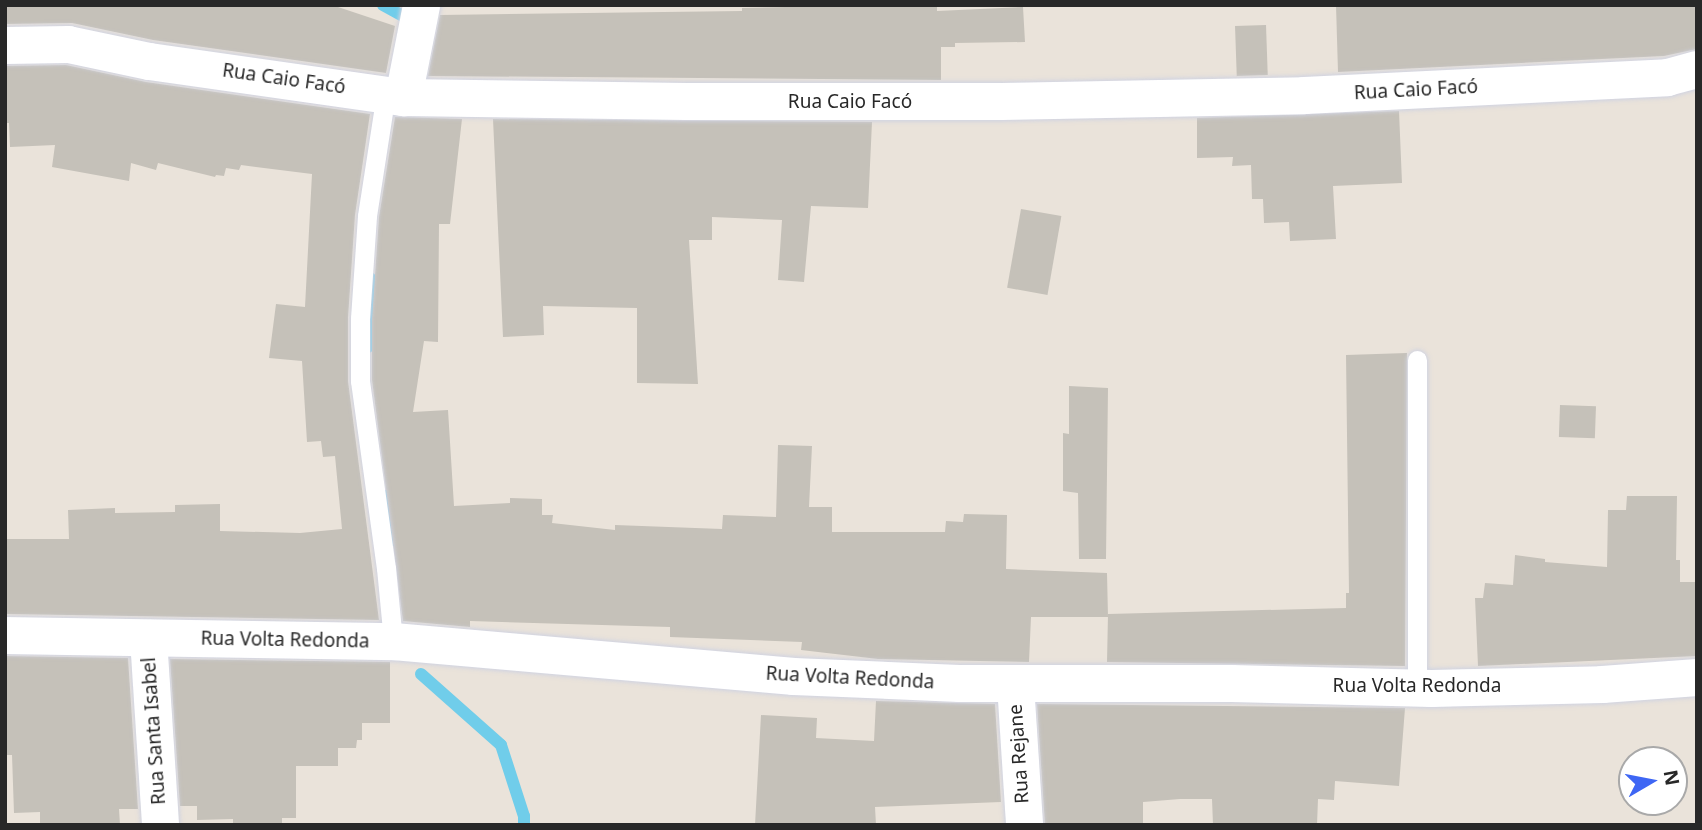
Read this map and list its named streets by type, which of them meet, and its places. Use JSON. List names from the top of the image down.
{
  "streets": {
    "street": [
      "Rua Caio Facó",
      "Rua Volta Redonda",
      "Rua Santa Isabel",
      "Rua Rejane"
    ]
  },
  "crossings": [
    ["Rua Volta Redonda", "Rua Santa Isabel"],
    ["Rua Volta Redonda", "Rua Rejane"]
  ],
  "north": "right"
}
